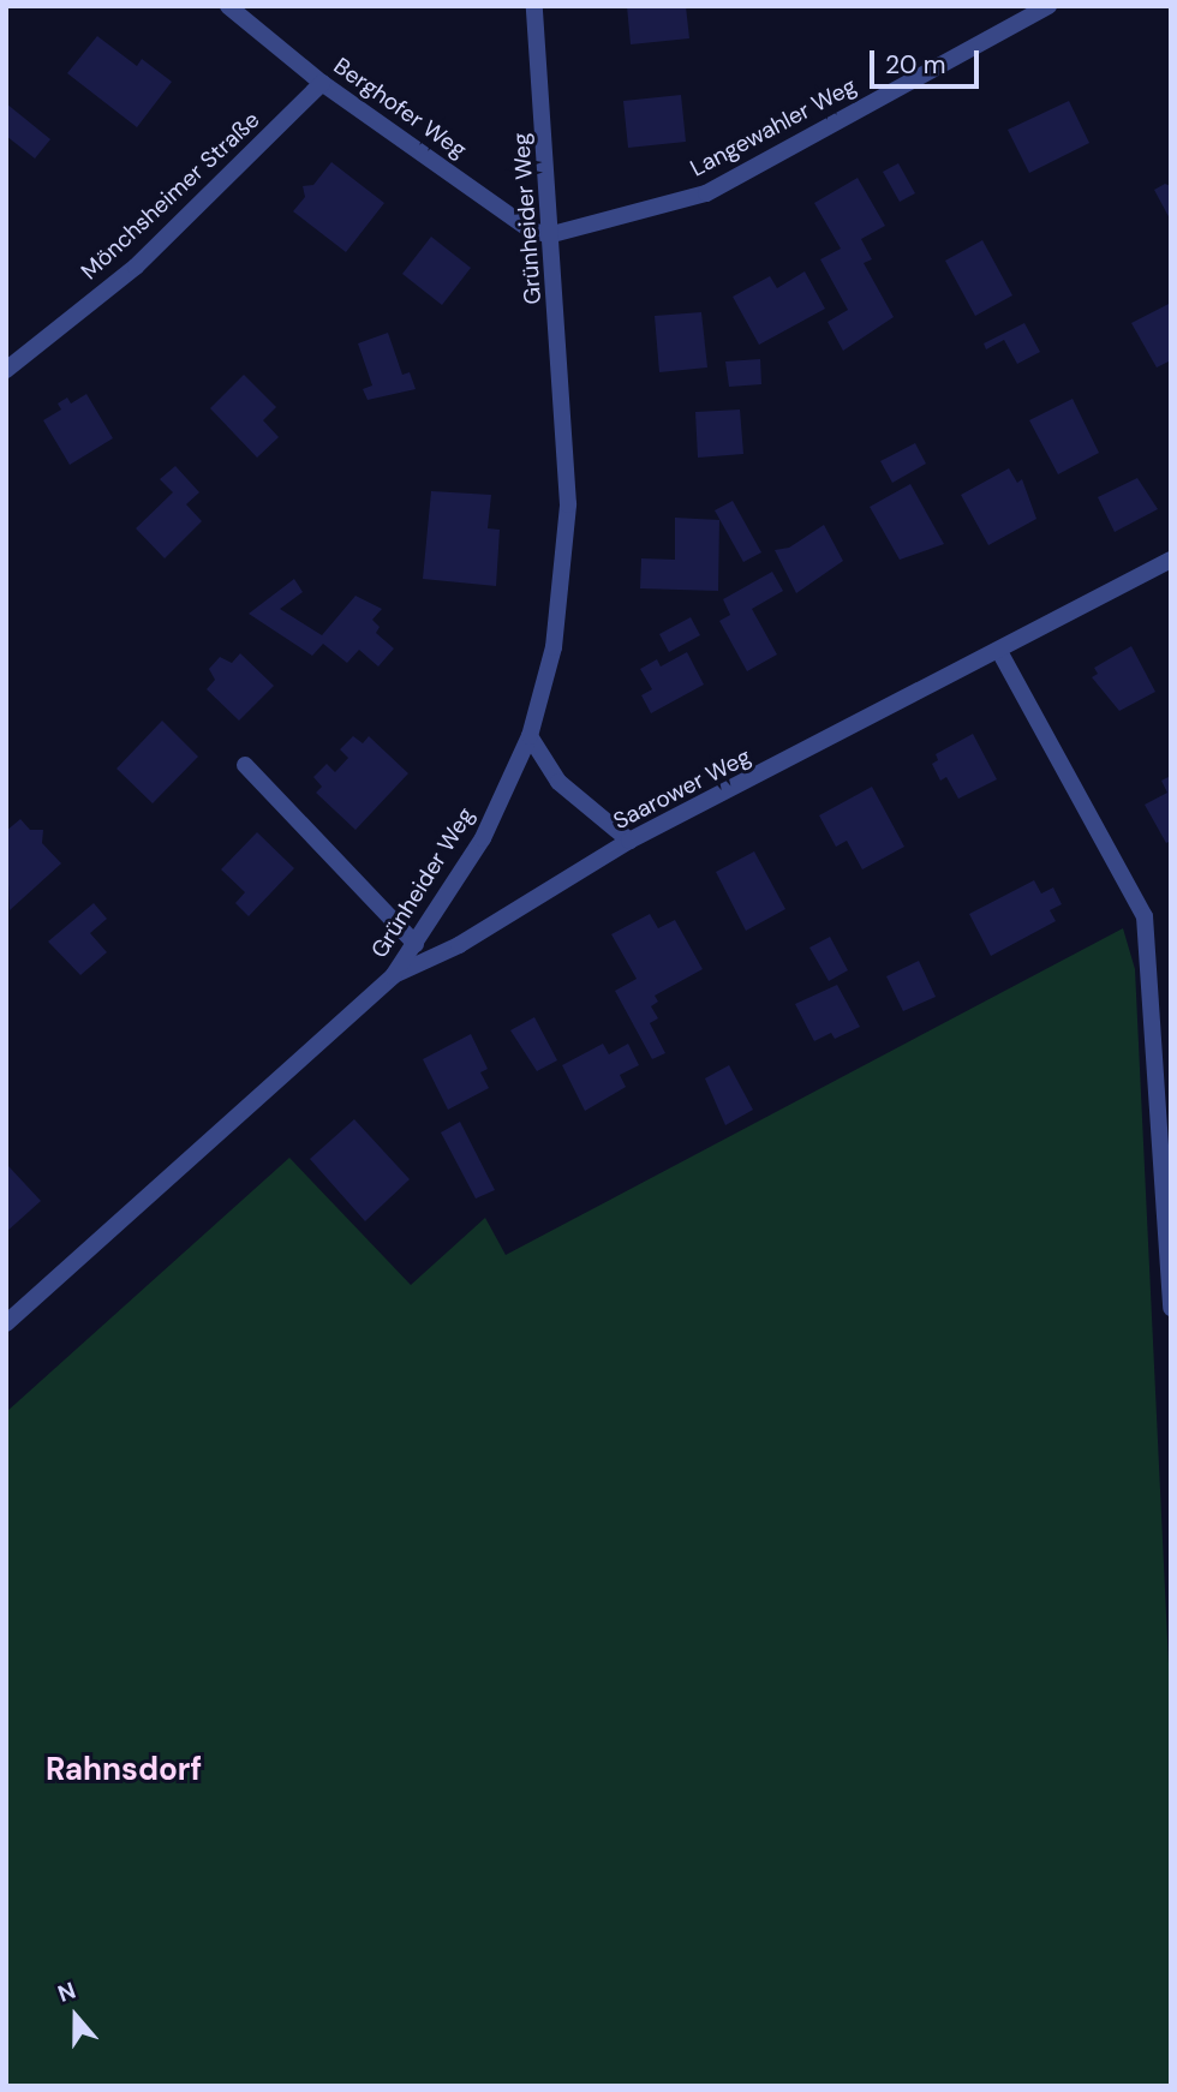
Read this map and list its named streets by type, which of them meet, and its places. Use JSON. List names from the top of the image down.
{
  "streets": {
    "street": [
      "Berghofer Weg",
      "Langewahler Weg",
      "Mönchsheimer Straße",
      "Grünheider Weg",
      "Saarower Weg"
    ]
  },
  "crossings": [
    ["Berghofer Weg", "Langewahler Weg"],
    ["Berghofer Weg", "Mönchsheimer Straße"],
    ["Berghofer Weg", "Grünheider Weg"],
    ["Langewahler Weg", "Grünheider Weg"],
    ["Grünheider Weg", "Saarower Weg"]
  ],
  "districts": ["Rahnsdorf"],
  "scale_bar": "20 m",
  "north": "top"
}
